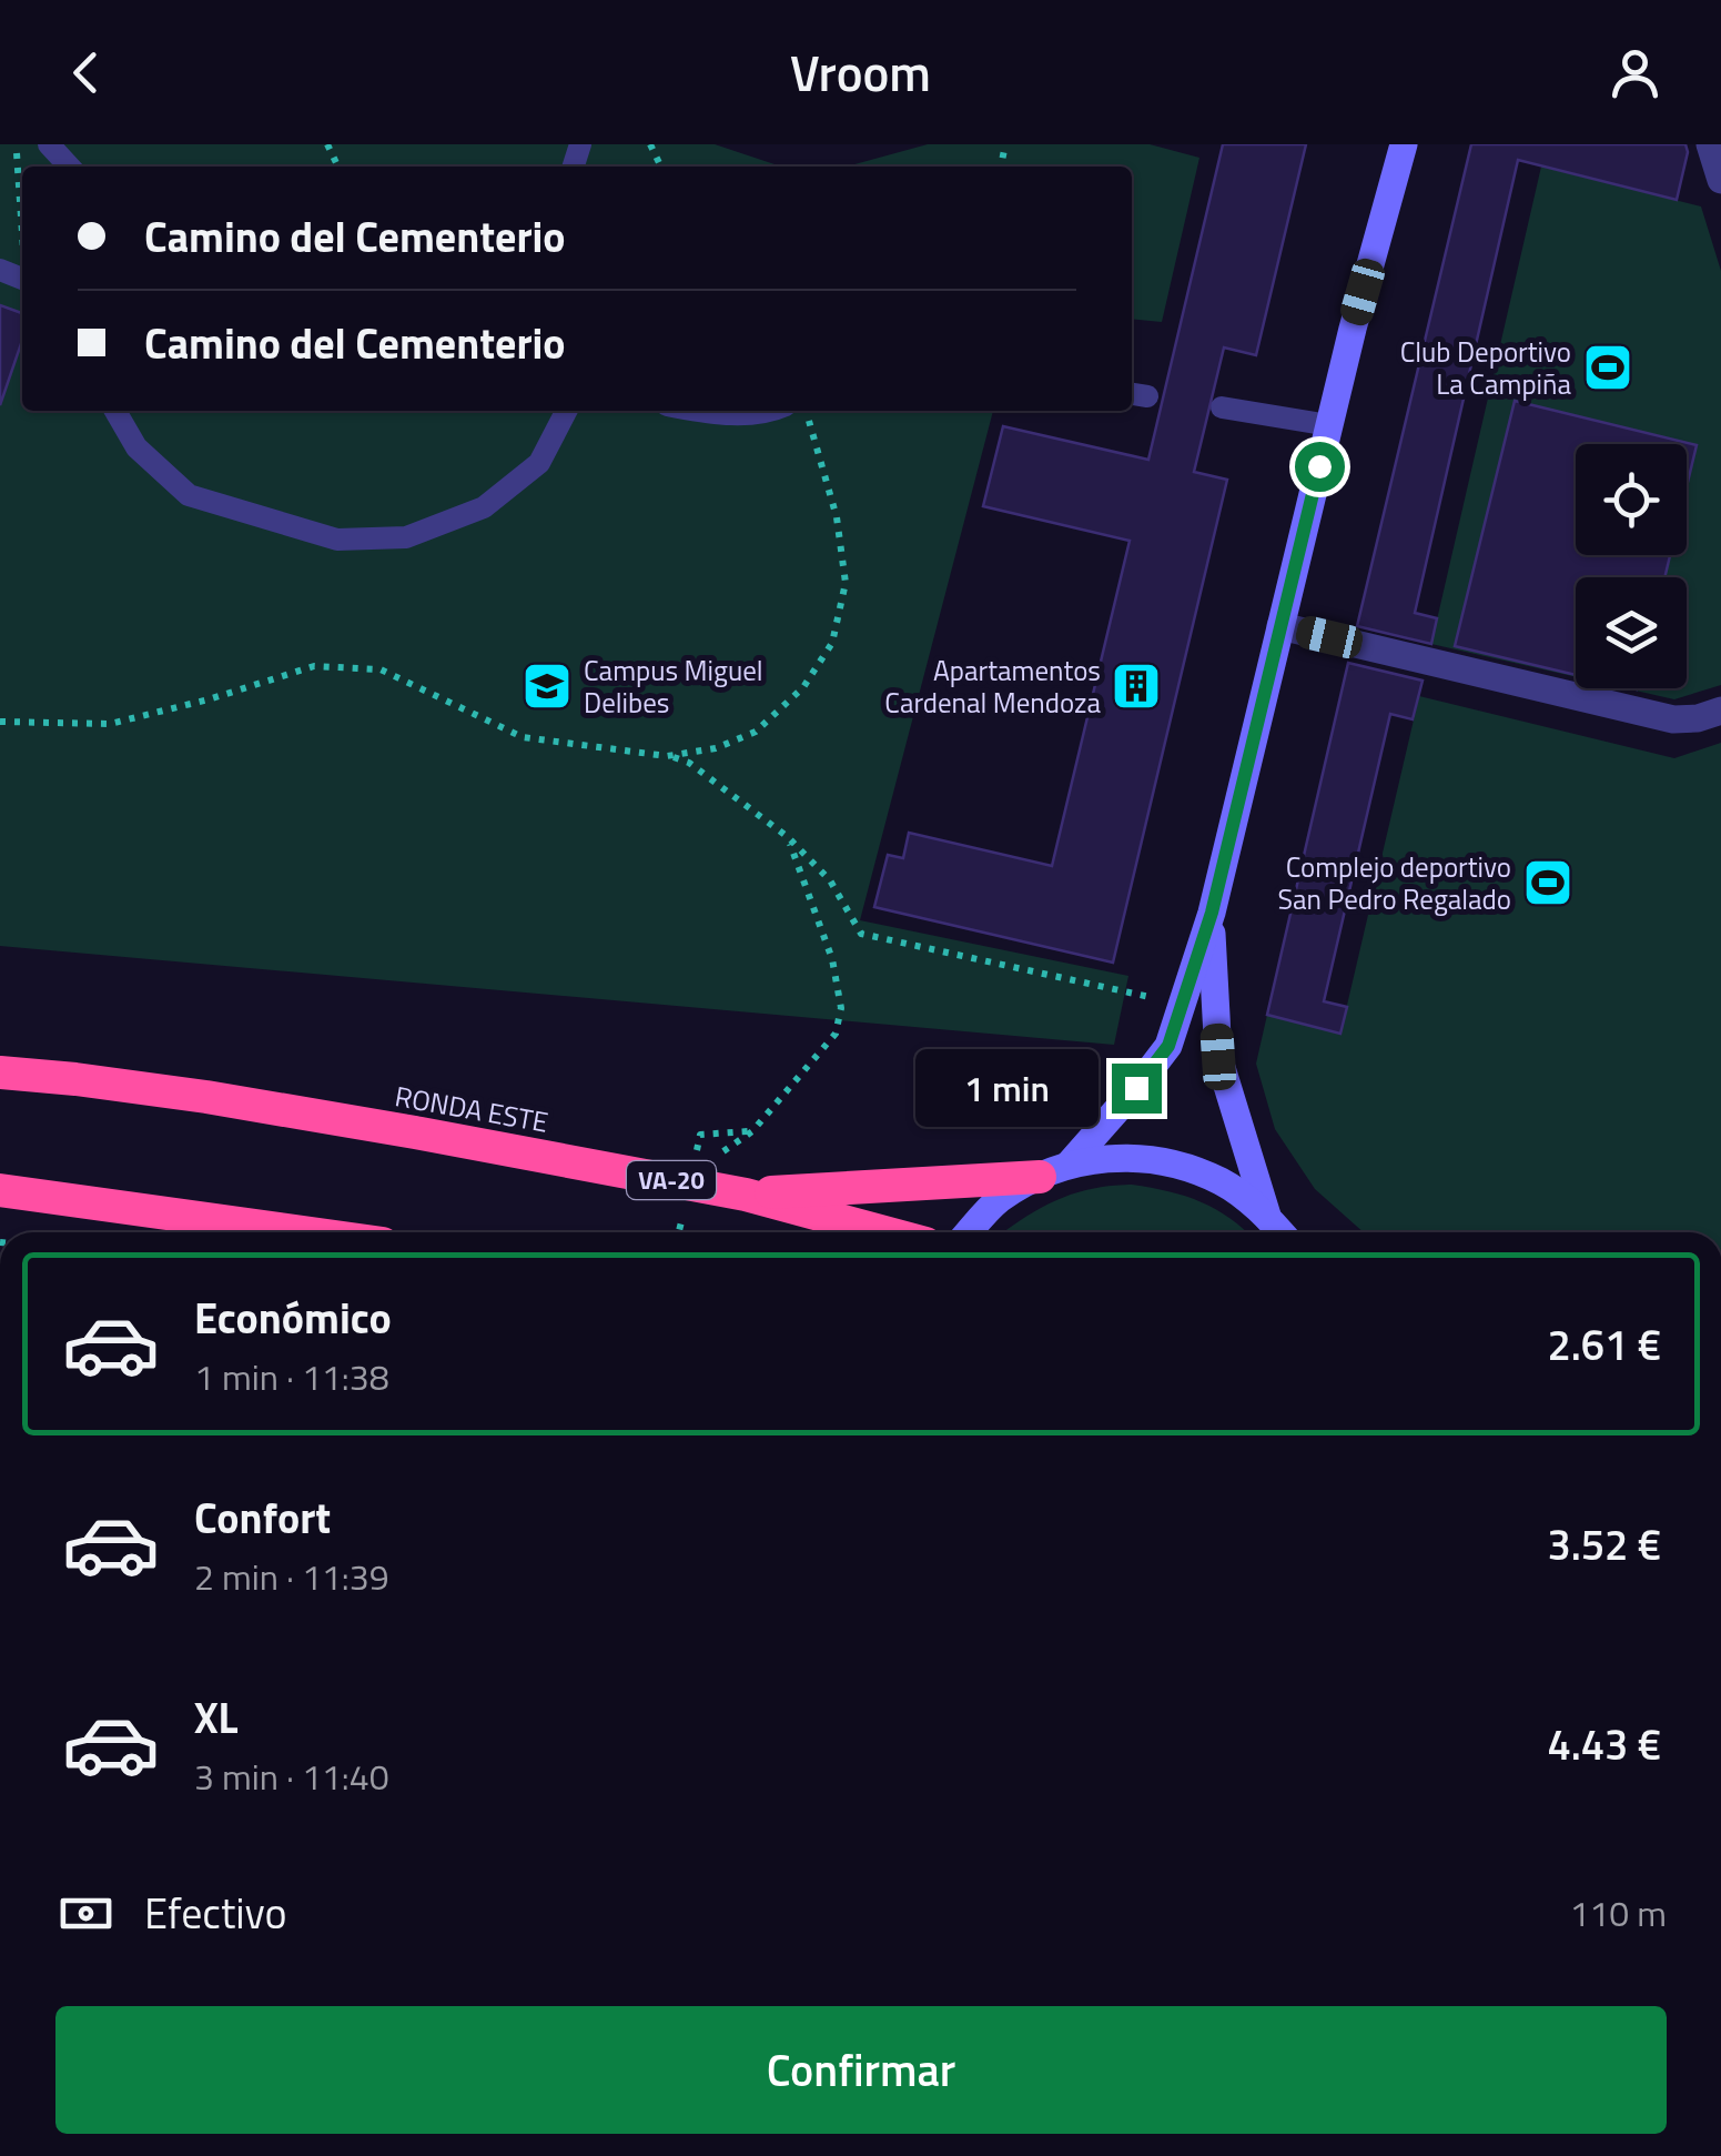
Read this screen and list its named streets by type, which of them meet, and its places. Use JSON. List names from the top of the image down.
{
  "streets": {
    "highway": ["RONDA ESTE", "VA-20"]
  },
  "places": {
    "sports": ["Club Deportivo La Campiña", "Complejo deportivo San Pedro Regalado"],
    "school or university": ["Campus Miguel Delibes"],
    "building": ["Apartamentos Cardenal Mendoza"]
  },
  "page": {
    "header": "Vroom",
    "banner": ["Camino del Cementerio", "Camino del Cementerio"],
    "bubble": "1 min",
    "list": [
      {
        "name": "Económico",
        "note": "1 min · 11:38",
        "value": "2.61 €"
      },
      {
        "name": "Confort",
        "note": "2 min · 11:39",
        "value": "3.52 €"
      },
      {
        "name": "XL",
        "note": "3 min · 11:40",
        "value": "4.43 €"
      }
    ],
    "pay": ["Efectivo", "110 m"],
    "buttons": "Confirmar"
  }
}
